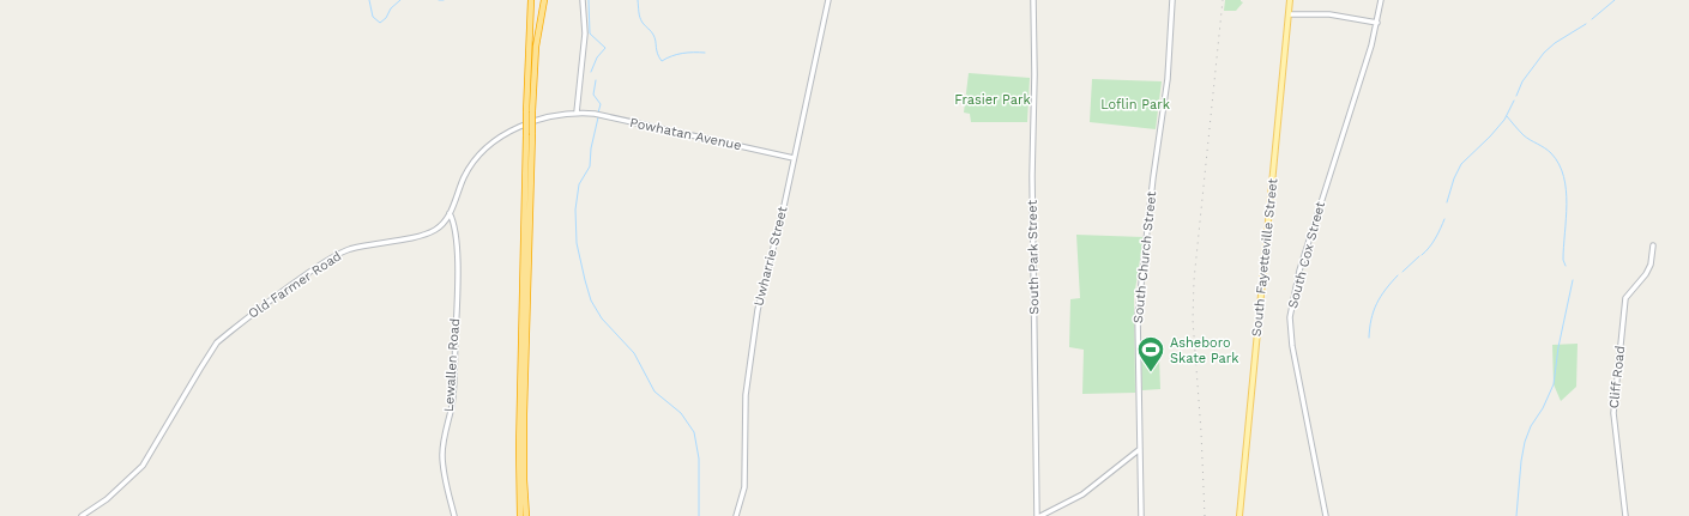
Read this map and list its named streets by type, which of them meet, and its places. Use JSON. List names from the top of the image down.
{
  "streets": {
    "main road": ["South Fayetteville Street"],
    "street": [
      "Powhatan Avenue",
      "South Cox Street",
      "Uwharrie Street",
      "South Park Street",
      "South Church Street",
      "Old Farmer Road",
      "Lewallen Road",
      "Cliff Road"
    ]
  },
  "crossings": [
    ["Powhatan Avenue", "Uwharrie Street"],
    ["Powhatan Avenue", "Old Farmer Road"],
    ["Old Farmer Road", "Lewallen Road"]
  ],
  "parks": ["Frasier Park", "Loflin Park"],
  "places": {
    "sports": ["Asheboro Skate Park"]
  }
}
